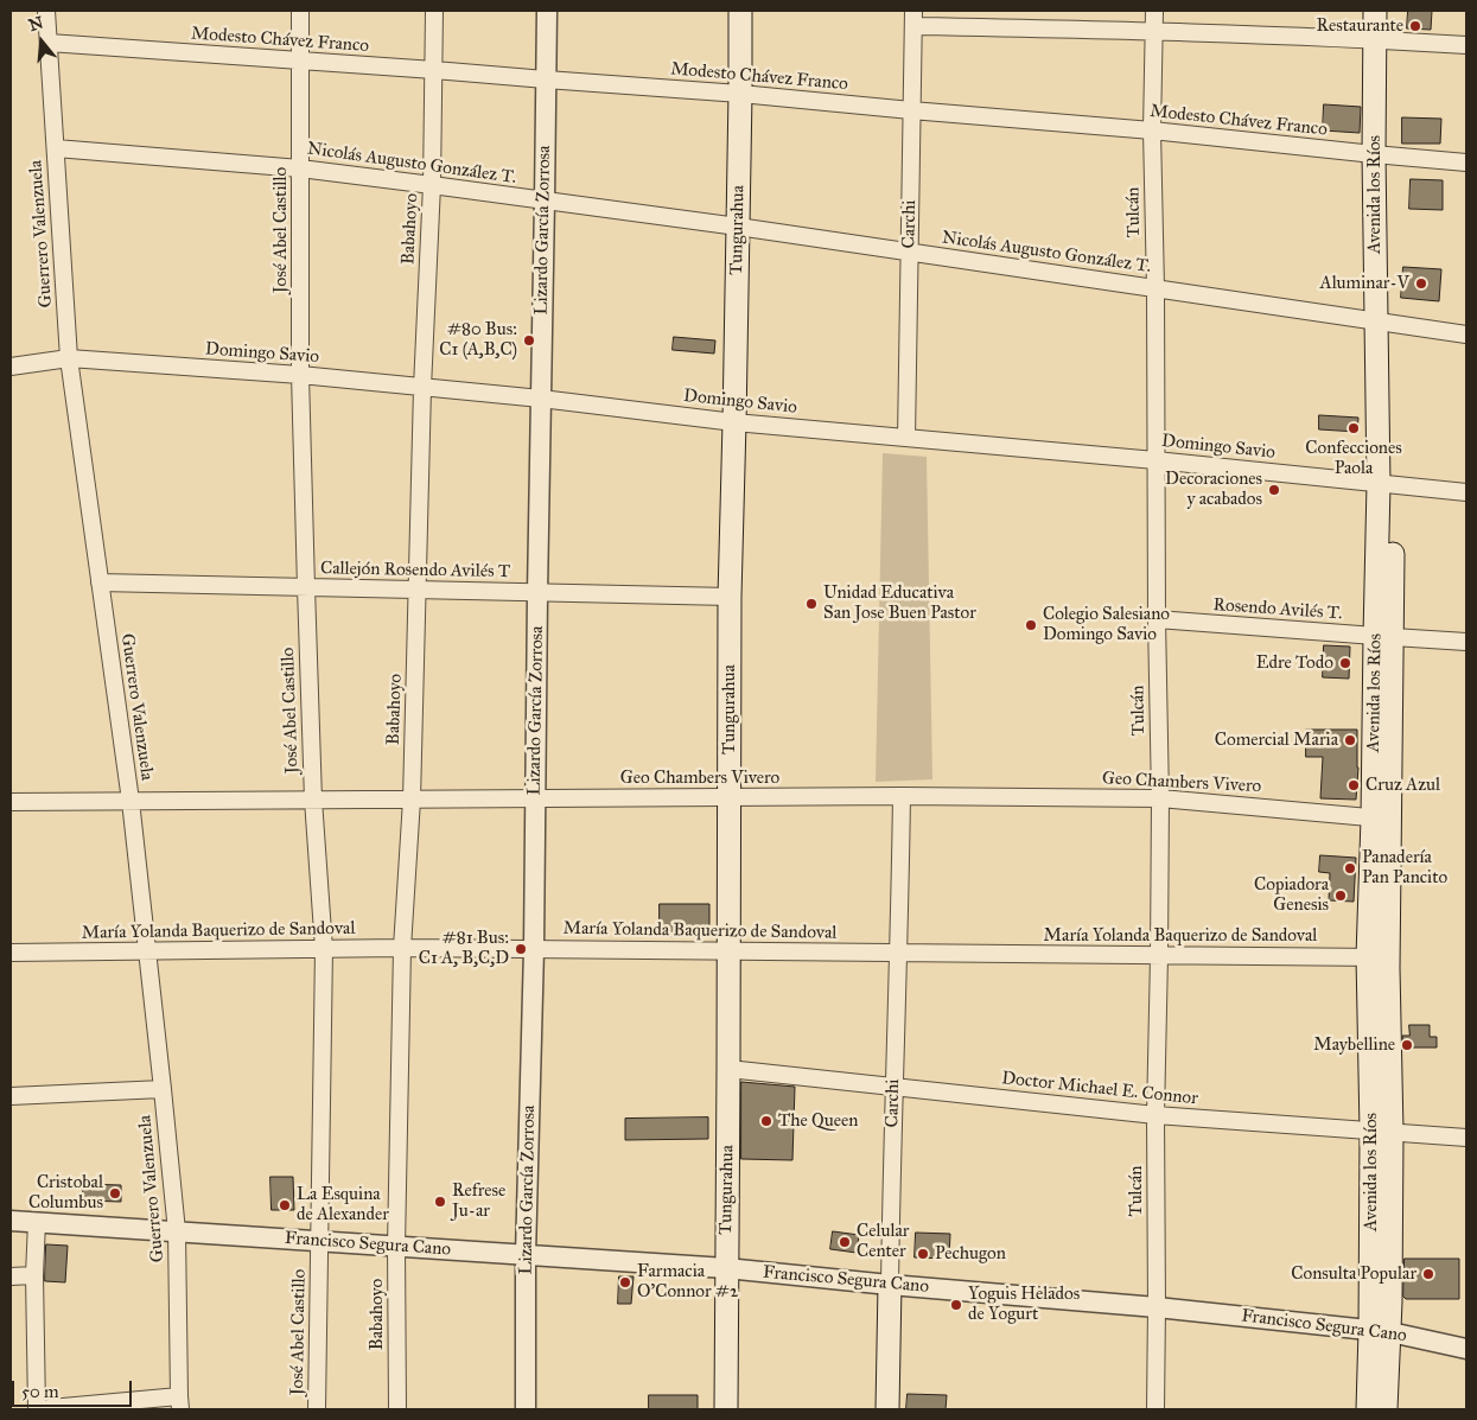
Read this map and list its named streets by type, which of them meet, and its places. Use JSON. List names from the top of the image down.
{
  "streets": {
    "main road": ["Avenida los Ríos", "Carchi", "Tungurahua"],
    "street": [
      "Modesto Chávez Franco",
      "Nicolás Augusto González T.",
      "Tulcán",
      "Babahoyo",
      "José Abel Castillo",
      "Lizardo García Zorrosa",
      "Guerrero Valenzuela",
      "Domingo Savio",
      "Callejón Rosendo Avilés T",
      "Rosendo Avilés T.",
      "Geo Chambers Vivero",
      "María Yolanda Baquerizo de Sandoval",
      "Doctor Michael E. Connor",
      "Francisco Segura Cano"
    ]
  },
  "crossings": [
    ["Modesto Chávez Franco", "Avenida los Ríos"],
    ["Modesto Chávez Franco", "Tulcán"],
    ["Modesto Chávez Franco", "Carchi"],
    ["Modesto Chávez Franco", "Babahoyo"],
    ["Modesto Chávez Franco", "José Abel Castillo"],
    ["Modesto Chávez Franco", "Lizardo García Zorrosa"],
    ["Modesto Chávez Franco", "Tungurahua"],
    ["Modesto Chávez Franco", "Guerrero Valenzuela"],
    ["Nicolás Augusto González T.", "Avenida los Ríos"],
    ["Nicolás Augusto González T.", "Tulcán"],
    ["Nicolás Augusto González T.", "Carchi"],
    ["Nicolás Augusto González T.", "Babahoyo"],
    ["Nicolás Augusto González T.", "José Abel Castillo"],
    ["Nicolás Augusto González T.", "Lizardo García Zorrosa"],
    ["Nicolás Augusto González T.", "Tungurahua"],
    ["Nicolás Augusto González T.", "Guerrero Valenzuela"],
    ["Avenida los Ríos", "Domingo Savio"],
    ["Avenida los Ríos", "Rosendo Avilés T."],
    ["Avenida los Ríos", "Geo Chambers Vivero"],
    ["Avenida los Ríos", "María Yolanda Baquerizo de Sandoval"],
    ["Avenida los Ríos", "Doctor Michael E. Connor"],
    ["Avenida los Ríos", "Francisco Segura Cano"],
    ["Tulcán", "Domingo Savio"],
    ["Tulcán", "Rosendo Avilés T."],
    ["Tulcán", "Geo Chambers Vivero"],
    ["Tulcán", "María Yolanda Baquerizo de Sandoval"],
    ["Tulcán", "Doctor Michael E. Connor"],
    ["Tulcán", "Francisco Segura Cano"],
    ["Carchi", "Domingo Savio"],
    ["Carchi", "Geo Chambers Vivero"],
    ["Carchi", "María Yolanda Baquerizo de Sandoval"],
    ["Carchi", "Doctor Michael E. Connor"],
    ["Carchi", "Francisco Segura Cano"],
    ["Babahoyo", "Domingo Savio"],
    ["Babahoyo", "Callejón Rosendo Avilés T"],
    ["Babahoyo", "Geo Chambers Vivero"],
    ["Babahoyo", "María Yolanda Baquerizo de Sandoval"],
    ["Babahoyo", "Francisco Segura Cano"],
    ["José Abel Castillo", "Domingo Savio"],
    ["José Abel Castillo", "Callejón Rosendo Avilés T"],
    ["José Abel Castillo", "Geo Chambers Vivero"],
    ["José Abel Castillo", "María Yolanda Baquerizo de Sandoval"],
    ["José Abel Castillo", "Francisco Segura Cano"],
    ["Lizardo García Zorrosa", "Domingo Savio"],
    ["Lizardo García Zorrosa", "Callejón Rosendo Avilés T"],
    ["Lizardo García Zorrosa", "Geo Chambers Vivero"],
    ["Lizardo García Zorrosa", "María Yolanda Baquerizo de Sandoval"],
    ["Lizardo García Zorrosa", "Francisco Segura Cano"],
    ["Tungurahua", "Domingo Savio"],
    ["Tungurahua", "Callejón Rosendo Avilés T"],
    ["Tungurahua", "Geo Chambers Vivero"],
    ["Tungurahua", "María Yolanda Baquerizo de Sandoval"],
    ["Tungurahua", "Doctor Michael E. Connor"],
    ["Tungurahua", "Francisco Segura Cano"],
    ["Guerrero Valenzuela", "Domingo Savio"],
    ["Guerrero Valenzuela", "Callejón Rosendo Avilés T"],
    ["Guerrero Valenzuela", "Geo Chambers Vivero"],
    ["Guerrero Valenzuela", "María Yolanda Baquerizo de Sandoval"],
    ["Guerrero Valenzuela", "Francisco Segura Cano"]
  ],
  "places": [
    "Restaurante",
    "Aluminar-V",
    "#80 Bus: C1 (A,B,C)",
    "Confecciones Paola",
    "Decoraciones y acabados",
    "Unidad Educativa San Jose Buen Pastor",
    "Colegio Salesiano Domingo Savio",
    "Edre Todo",
    "Comercial Maria",
    "Cruz Azul",
    "Panadería Pan Pancito",
    "Copiadora Genesis",
    "#81 Bus: C1 A, B,C,D",
    "Maybelline",
    "The Queen",
    "Cristobal Columbus",
    "Refrese Ju-ar",
    "La Esquina de Alexander",
    "Celular Center",
    "Pechugon",
    "Consulta Popular",
    "Farmacia O'Connor #2",
    "Yoguis Helados de Yogurt"
  ],
  "scale_bar": "50 m",
  "north": "top"
}
